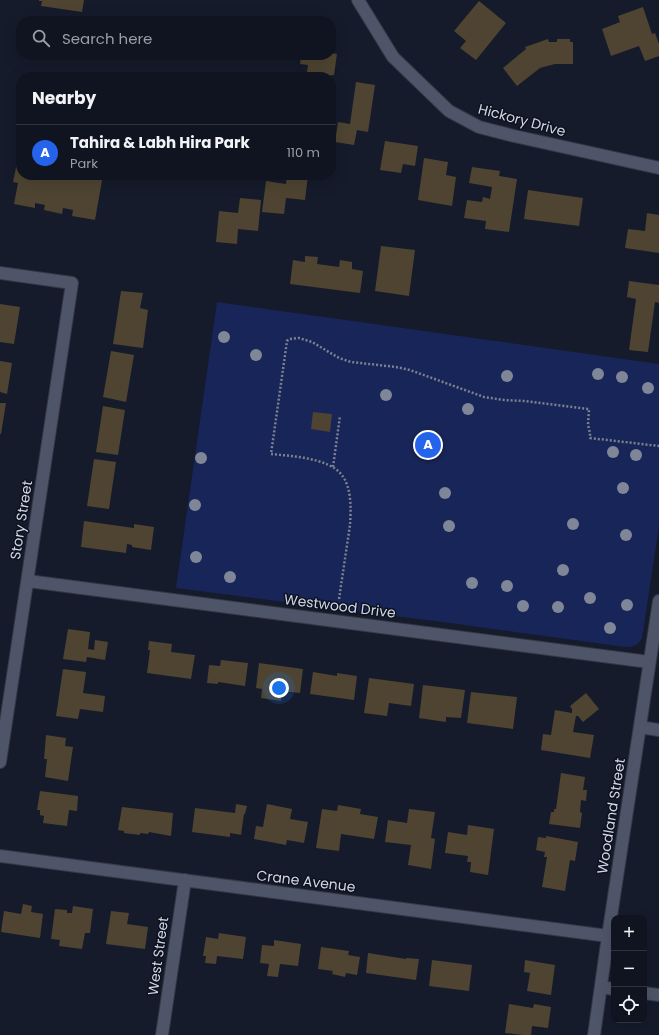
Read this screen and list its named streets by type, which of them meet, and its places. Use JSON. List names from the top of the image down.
{
  "streets": {
    "street": [
      "Hickory Drive",
      "Story Street",
      "Westwood Drive",
      "Woodland Street",
      "Crane Avenue",
      "West Street"
    ]
  },
  "crossings": [
    ["Story Street", "Westwood Drive"],
    ["Westwood Drive", "Woodland Street"],
    ["Woodland Street", "Crane Avenue"],
    ["Crane Avenue", "West Street"]
  ],
  "page": {
    "search": "Search here",
    "heading": "Nearby",
    "list": [
      {
        "mark": "A",
        "name": "Tahira & Labh Hira Park",
        "note": "Park",
        "value": "110 m"
      }
    ],
    "pins": "A",
    "map_buttons": ["+", "−"]
  }
}
